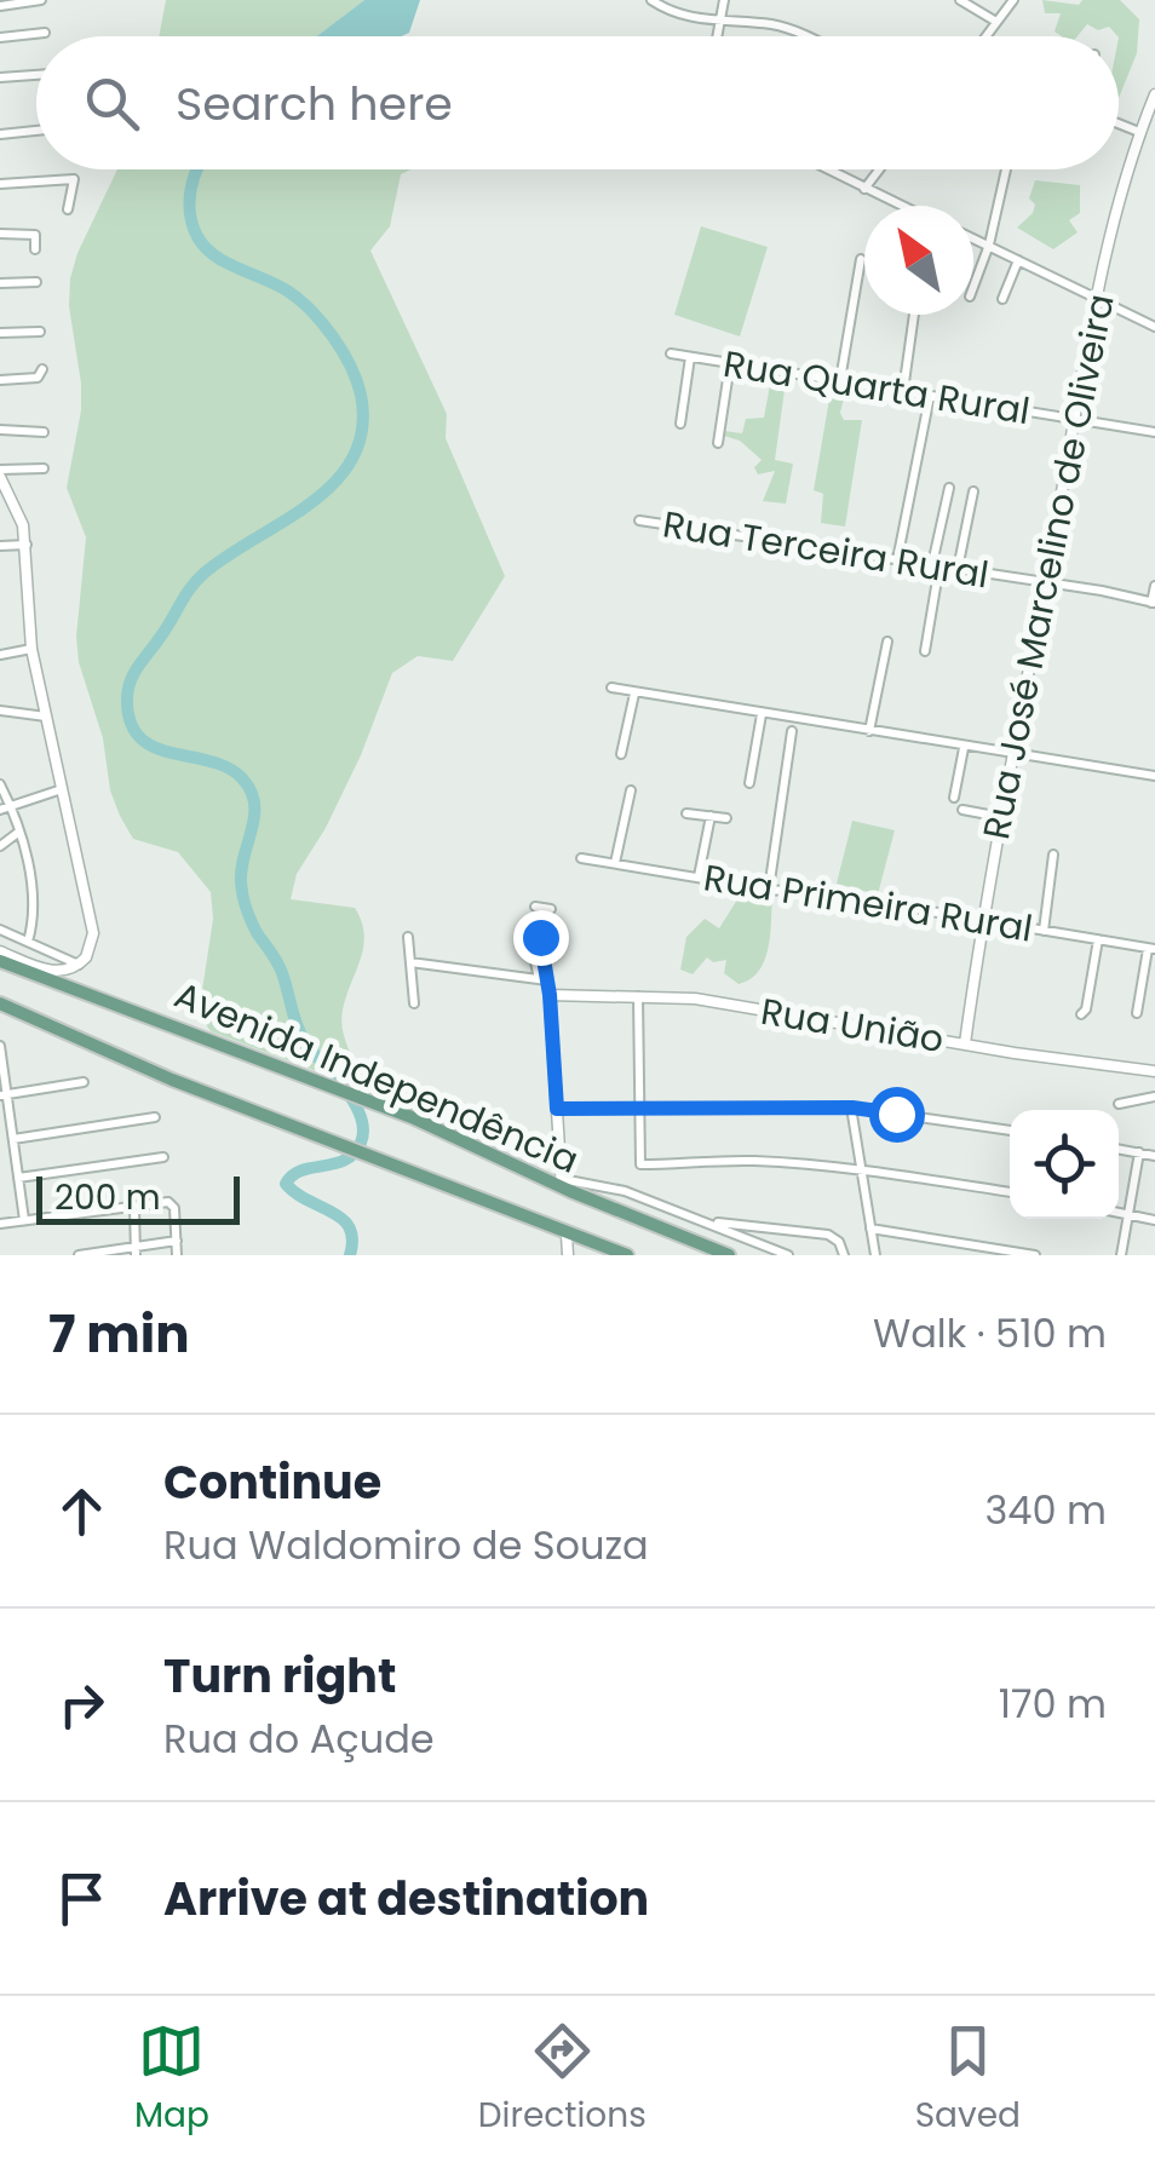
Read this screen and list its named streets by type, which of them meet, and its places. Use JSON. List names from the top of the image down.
{
  "streets": {
    "main road": ["Avenida Independência"],
    "street": [
      "Rua Quarta Rural",
      "Rua Terceira Rural",
      "Rua José Marcelino de Oliveira",
      "Rua Primeira Rural",
      "Rua União"
    ]
  },
  "crossings": [
    ["Rua Quarta Rural", "Rua José Marcelino de Oliveira"],
    ["Rua Terceira Rural", "Rua José Marcelino de Oliveira"],
    ["Rua José Marcelino de Oliveira", "Rua Primeira Rural"],
    ["Rua José Marcelino de Oliveira", "Rua União"]
  ],
  "scale_bar": "200 m",
  "north": "top left",
  "page": {
    "search": "Search here",
    "scale": "200 m",
    "heading": ["7 min", "Walk · 510 m"],
    "list": [
      ["Continue", "Rua Waldomiro de Souza", "340 m"],
      ["Turn right", "Rua do Açude", "170 m"],
      "Arrive at destination"
    ],
    "nav": ["Map", "Directions", "Saved"]
  }
}
